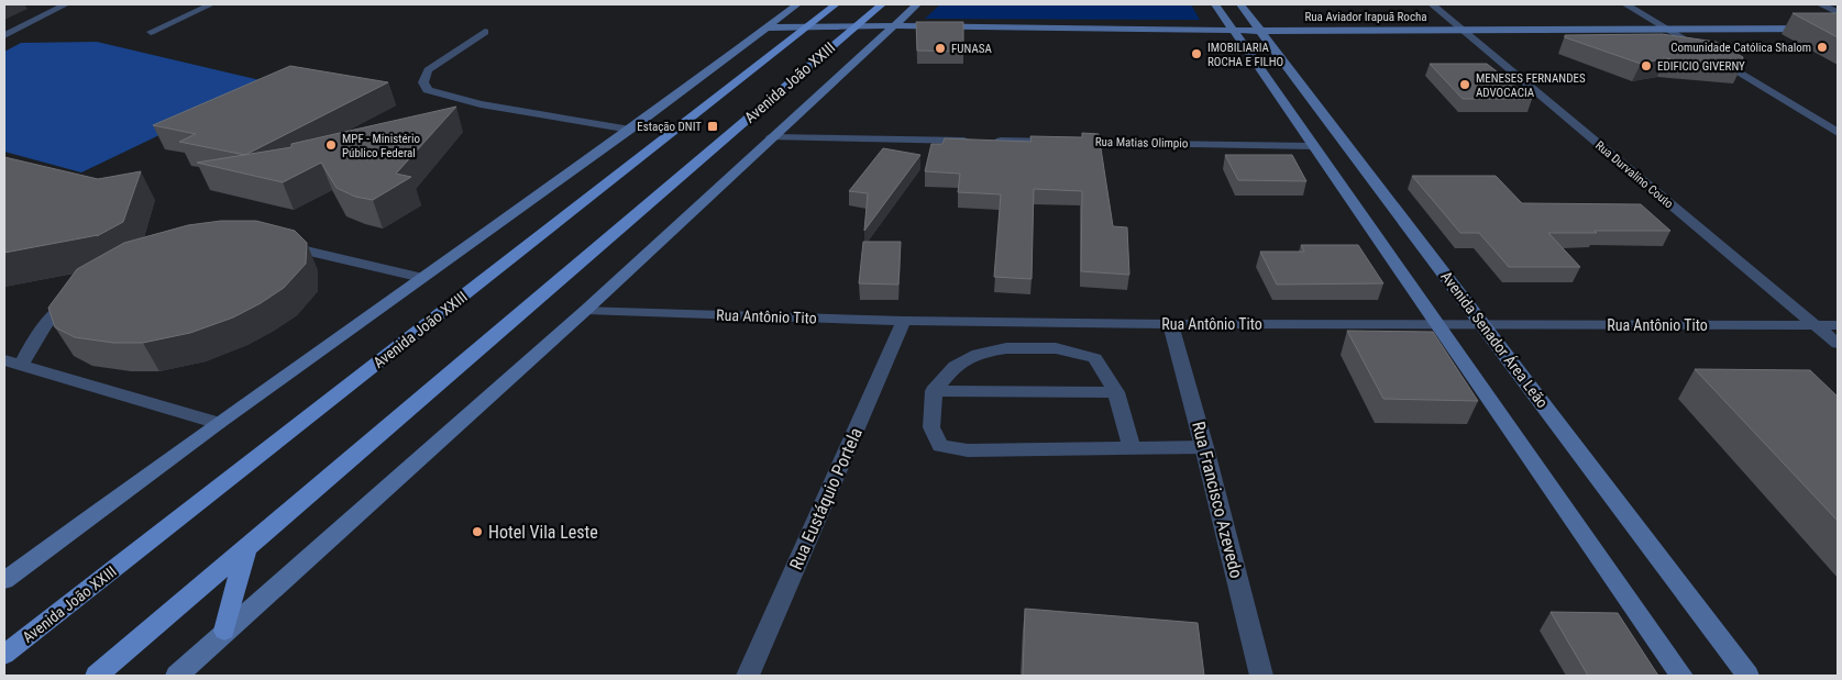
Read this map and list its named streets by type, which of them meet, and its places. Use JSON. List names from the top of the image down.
{
  "streets": {
    "main road": ["Avenida João XXIII"],
    "street": [
      "Rua Aviador Irapuã Rocha",
      "Rua Matias Olimpio",
      "Rua Durvalino Couto",
      "Rua Antônio Tito",
      "Avenida Senador Área Leão",
      "Rua Eustáquio Portela",
      "Rua Francisco Azevedo"
    ]
  },
  "crossings": [
    ["Rua Aviador Irapuã Rocha", "Avenida João XXIII"],
    ["Rua Aviador Irapuã Rocha", "Rua Durvalino Couto"],
    ["Rua Aviador Irapuã Rocha", "Avenida Senador Área Leão"],
    ["Avenida João XXIII", "Rua Matias Olimpio"],
    ["Avenida João XXIII", "Rua Antônio Tito"],
    ["Rua Durvalino Couto", "Rua Antônio Tito"],
    ["Rua Antônio Tito", "Avenida Senador Área Leão"],
    ["Rua Antônio Tito", "Rua Eustáquio Portela"],
    ["Rua Antônio Tito", "Rua Francisco Azevedo"]
  ],
  "places": {
    "other": [
      "Comunidade Católica Shalom",
      "FUNASA",
      "IMOBILIARIA ROCHA E FILHO",
      "EDIFICIO GIVERNY",
      "MENESES FERNANDES ADVOCACIA",
      "MPF - Ministério Público Federal",
      "Hotel Vila Leste"
    ],
    "transit": ["Estação DNIT"]
  }
}
